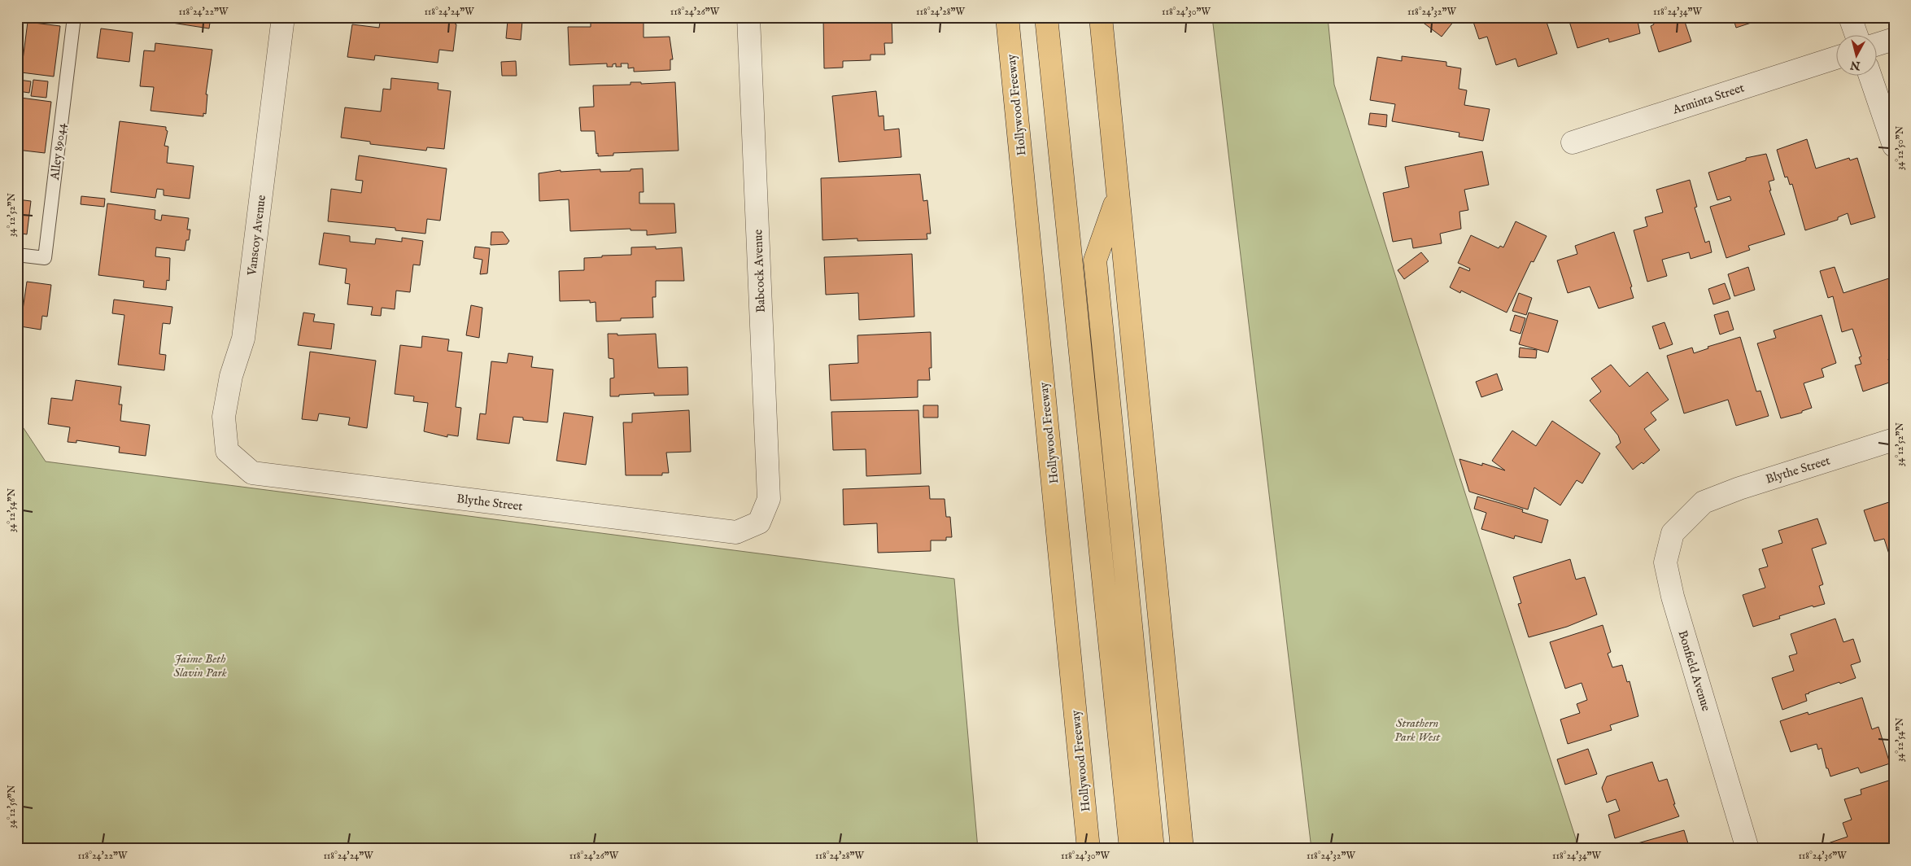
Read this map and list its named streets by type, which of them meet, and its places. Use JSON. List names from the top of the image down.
{
  "streets": {
    "highway": ["Hollywood Freeway"],
    "street": [
      "Arminta Street",
      "Vanscoy Avenue",
      "Babcock Avenue",
      "Blythe Street",
      "Bonfield Avenue"
    ],
    "lane": ["Alley 89044"]
  },
  "crossings": [
    ["Vanscoy Avenue", "Blythe Street"],
    ["Babcock Avenue", "Blythe Street"],
    ["Blythe Street", "Bonfield Avenue"]
  ],
  "parks": ["Jaime Beth Slavin Park", "Strathern Park West"],
  "north": "bottom",
  "coordinates": [
    "118°24'22\"W",
    "118°24'24\"W",
    "118°24'26\"W",
    "118°24'28\"W",
    "118°24'30\"W",
    "118°24'32\"W",
    "118°24'34\"W",
    "34°12'50\"N",
    "34°12'52\"N",
    "34°12'54\"N",
    "34°12'56\"N",
    "118°24'36\"W"
  ]
}
